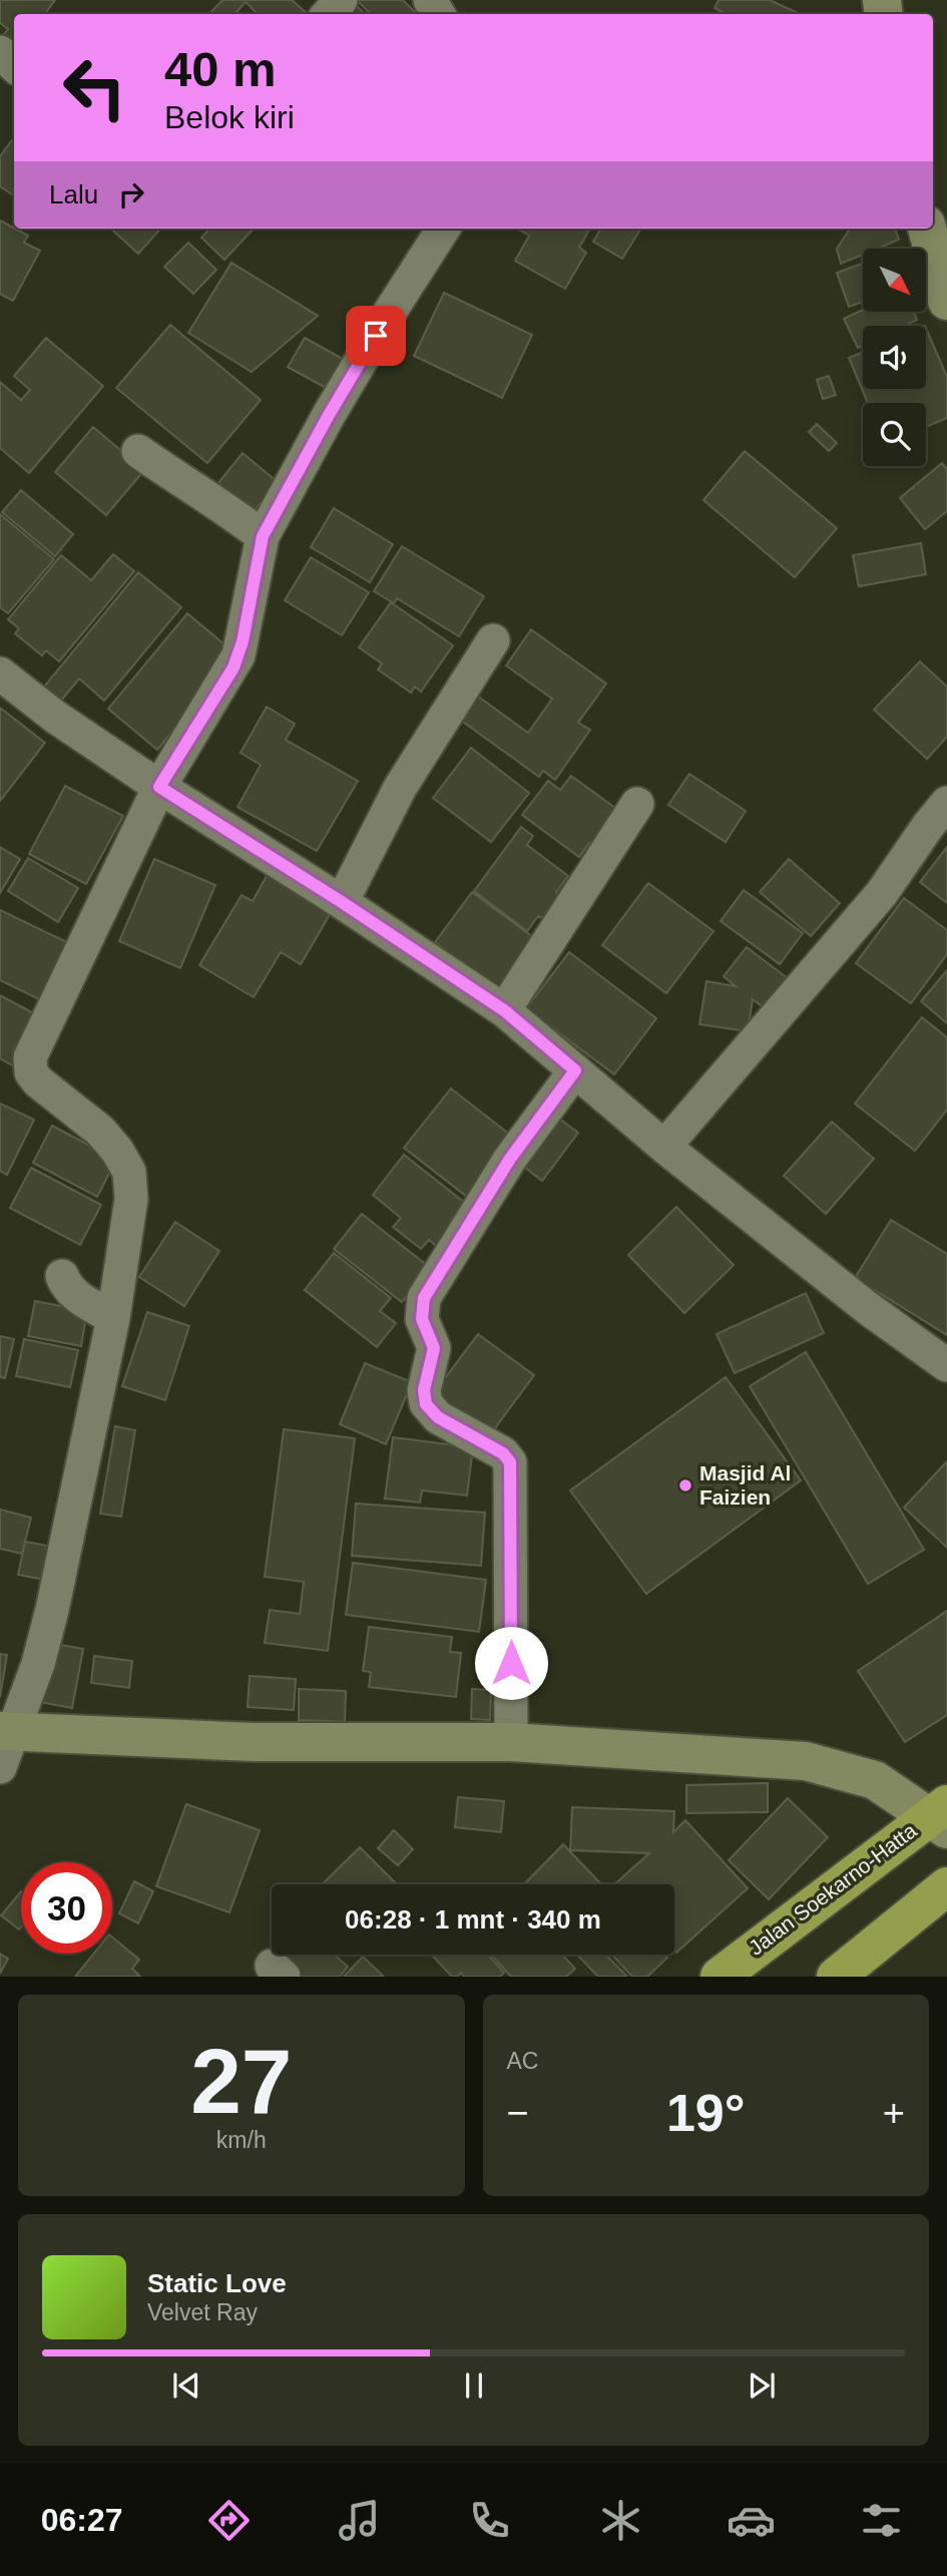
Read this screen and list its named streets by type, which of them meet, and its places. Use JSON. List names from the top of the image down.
{
  "streets": {
    "highway": ["Jalan Soekarno-Hatta"]
  },
  "places": ["Masjid Al Faizien"],
  "north": "bottom right",
  "page": {
    "turn": ["40 m", "Belok kiri"],
    "then": "Lalu",
    "limit": "30",
    "trip": "06:28 · 1 mnt · 340 m",
    "tile": [
      ["27", "km/h"],
      "AC"
    ],
    "heat": ["−", "19°", "+"],
    "song": ["Static Love", "Velvet Ray"],
    "tabs": "06:27"
  }
}
